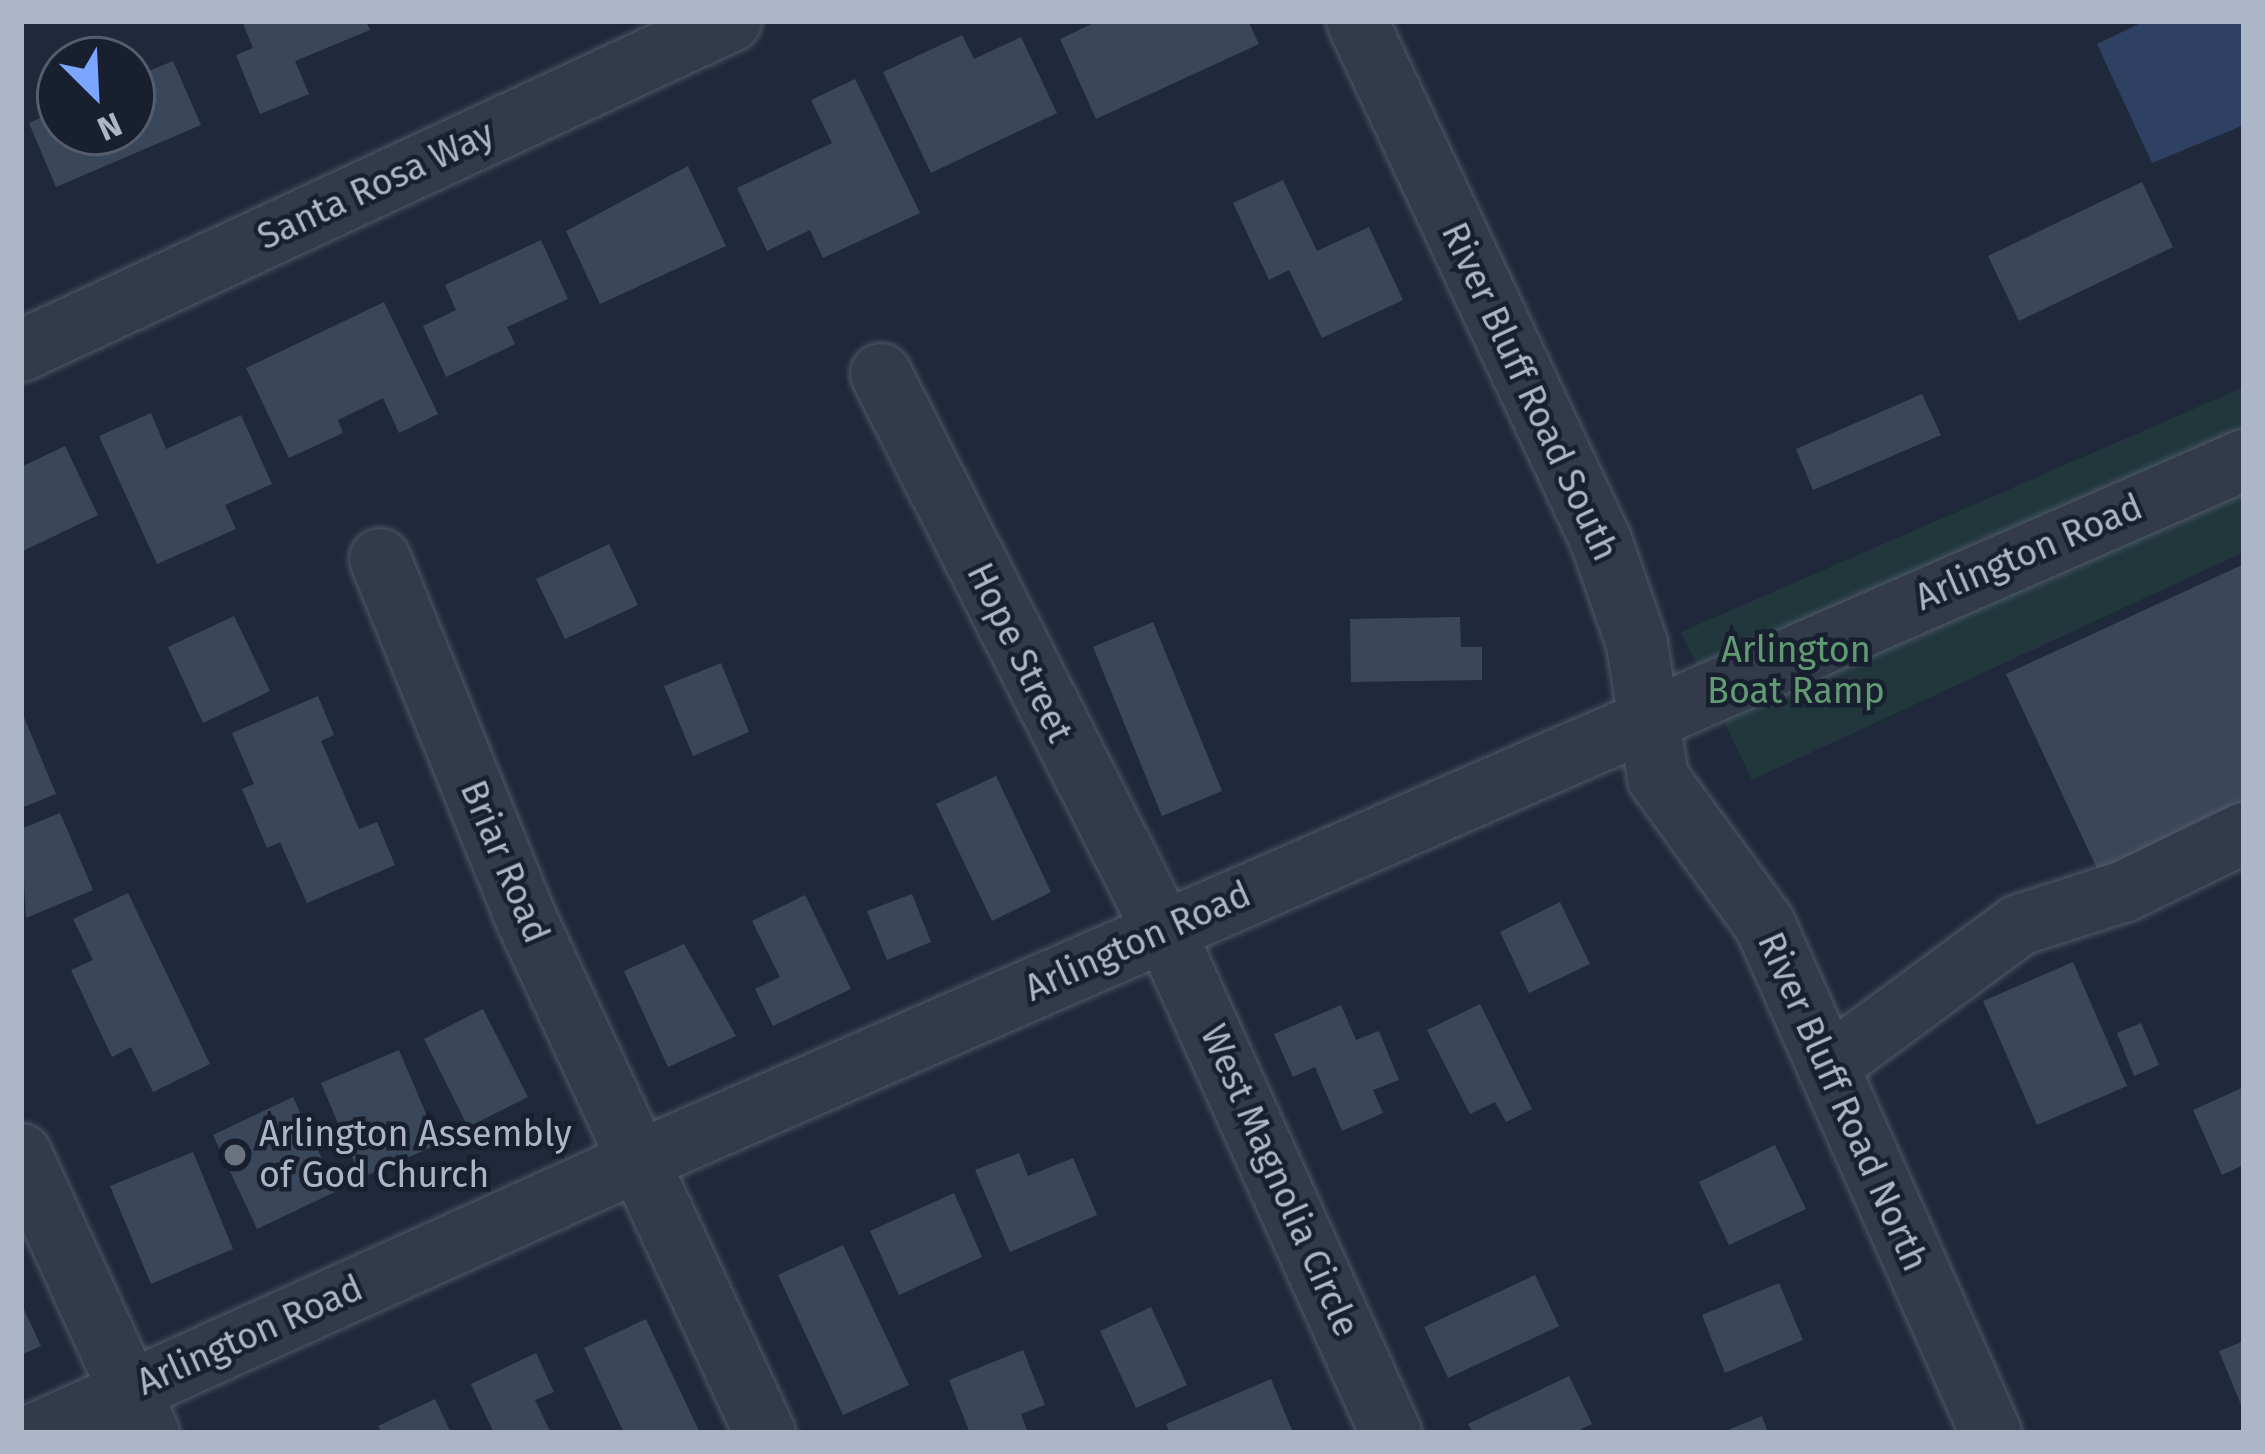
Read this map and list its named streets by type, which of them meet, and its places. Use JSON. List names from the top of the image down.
{
  "streets": {
    "street": [
      "Santa Rosa Way",
      "River Bluff Road South",
      "Arlington Road",
      "Hope Street",
      "Briar Road",
      "River Bluff Road North",
      "West Magnolia Circle"
    ]
  },
  "crossings": [
    ["River Bluff Road South", "Arlington Road"],
    ["River Bluff Road South", "River Bluff Road North"],
    ["Arlington Road", "Hope Street"],
    ["Arlington Road", "Briar Road"],
    ["Arlington Road", "River Bluff Road North"],
    ["Arlington Road", "West Magnolia Circle"],
    ["Hope Street", "West Magnolia Circle"]
  ],
  "parks": ["Arlington Boat Ramp"],
  "places": ["Arlington Assembly of God Church"],
  "north": "bottom right"
}
